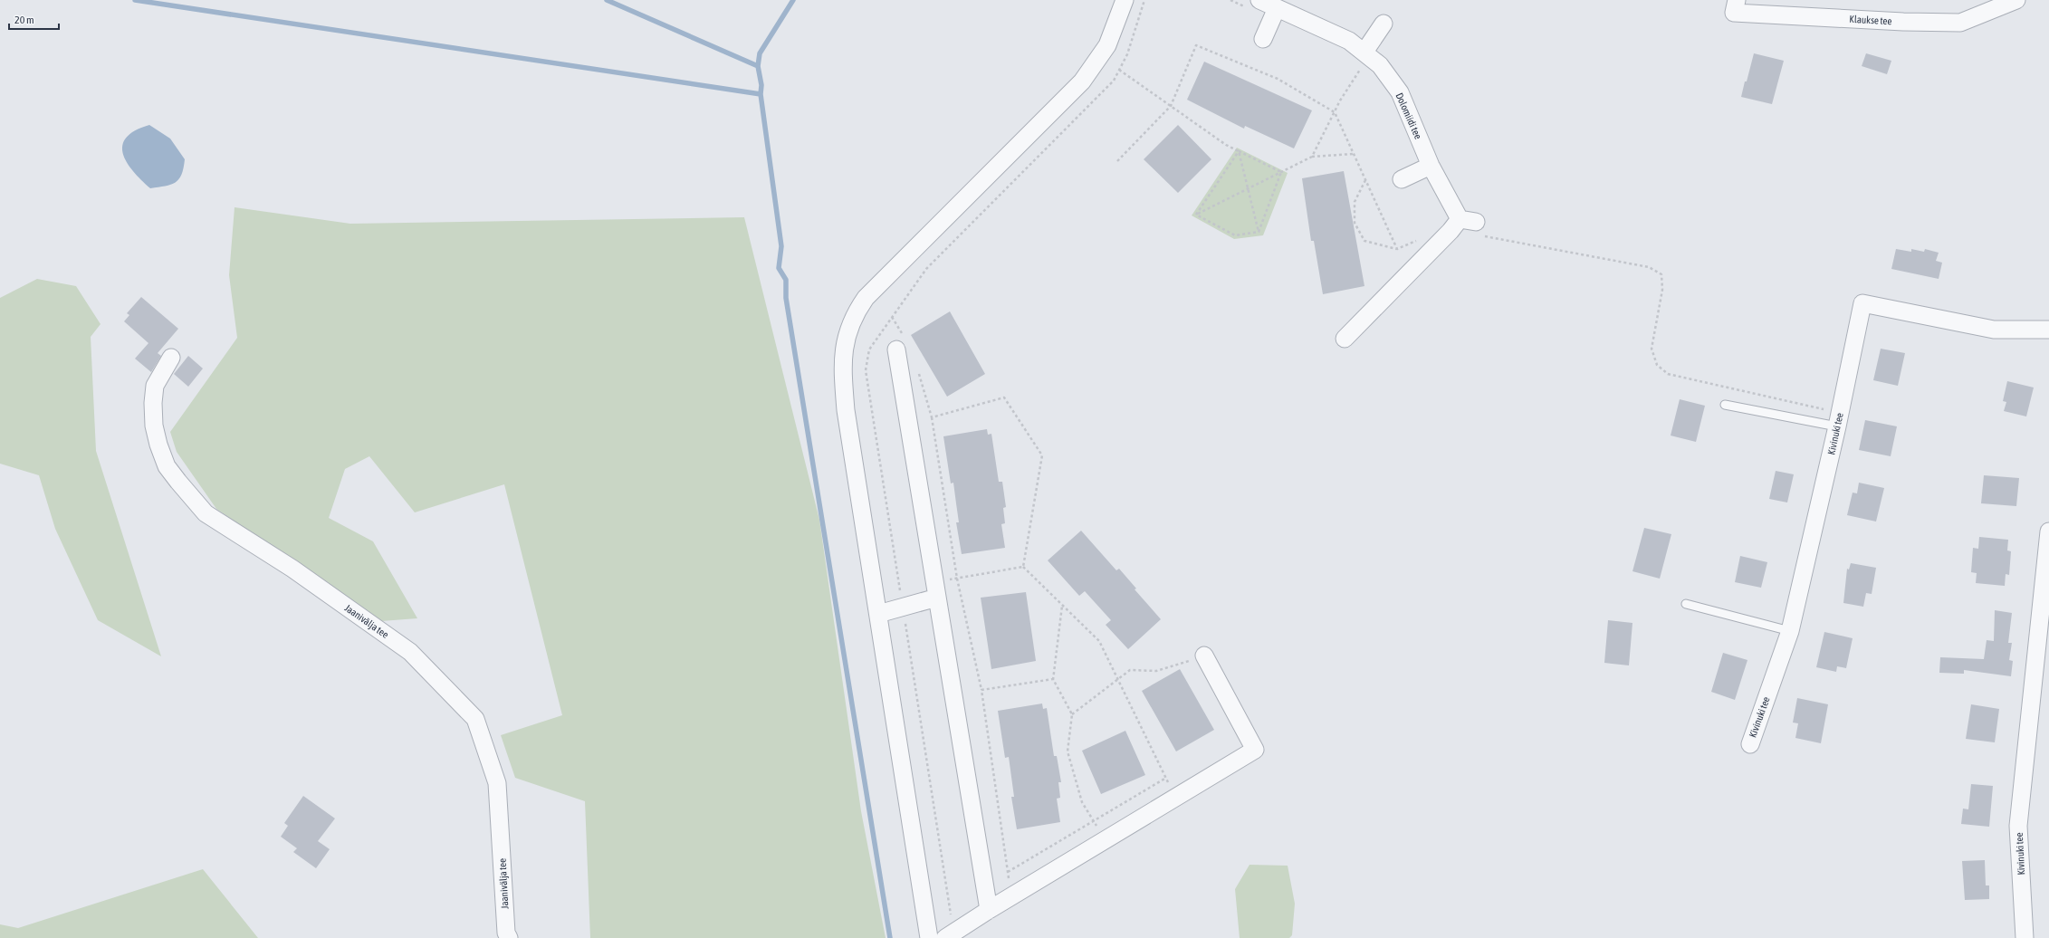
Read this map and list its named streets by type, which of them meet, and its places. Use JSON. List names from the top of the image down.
{
  "streets": {
    "street": [
      "Klaukse tee",
      "Dolomiidi tee",
      "Kivinuki tee",
      "Jaanivälja tee"
    ]
  },
  "scale_bar": "20 m"
}
